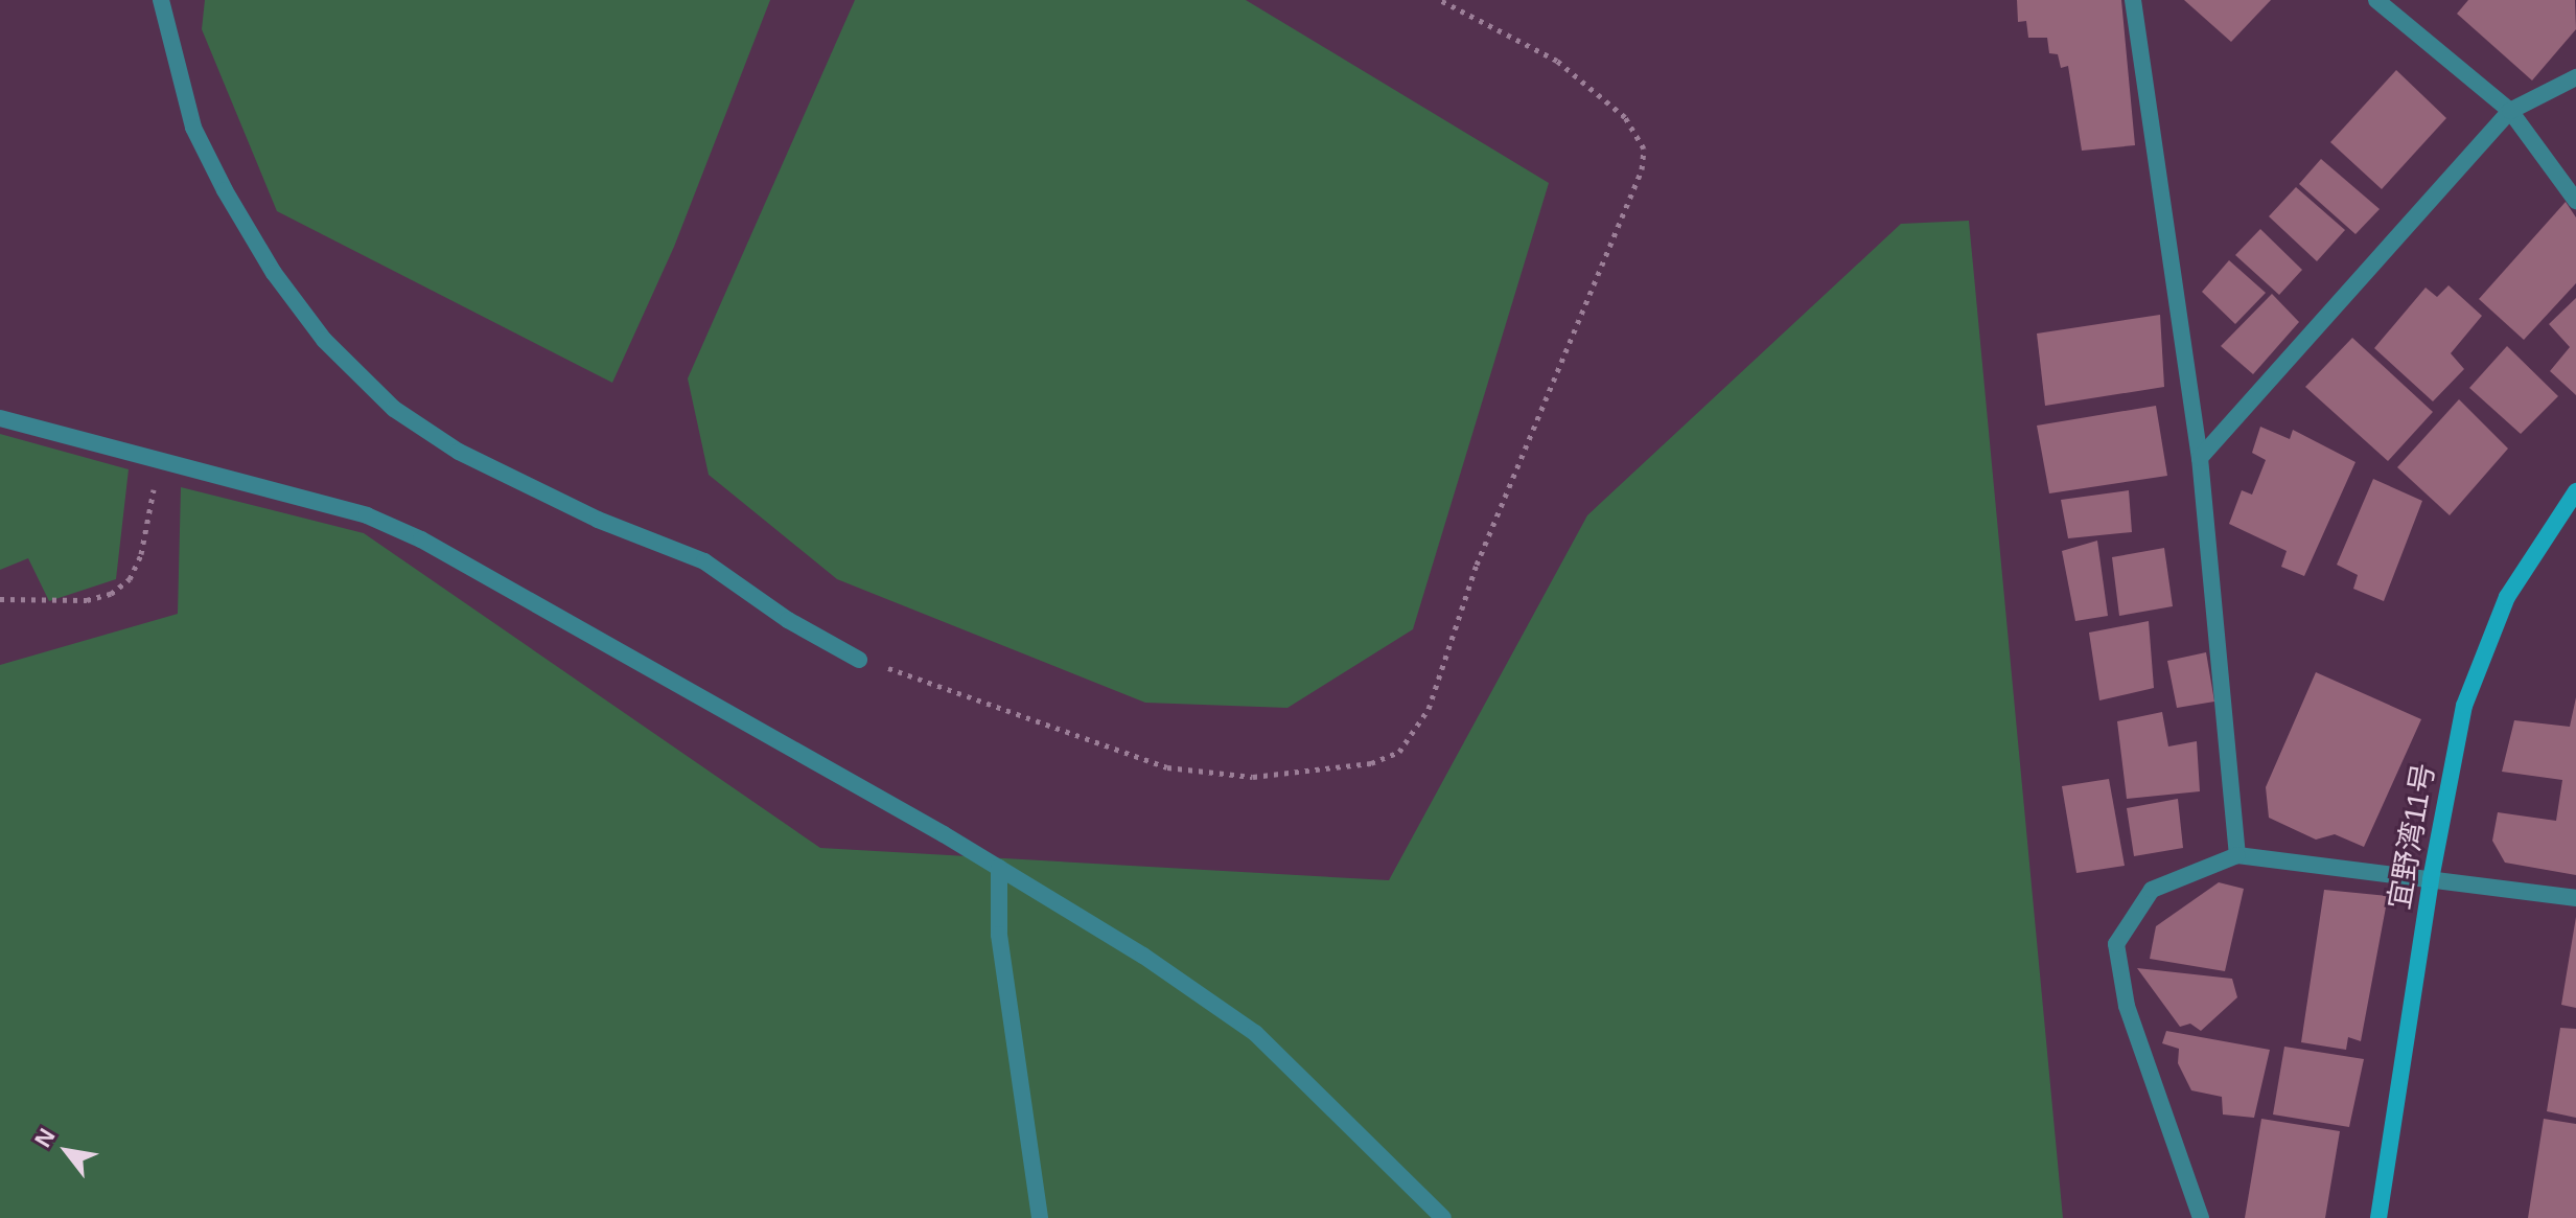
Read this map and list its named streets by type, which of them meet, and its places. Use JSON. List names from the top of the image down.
{
  "streets": {
    "street": ["宜野湾11号"]
  },
  "north": "top left"
}
